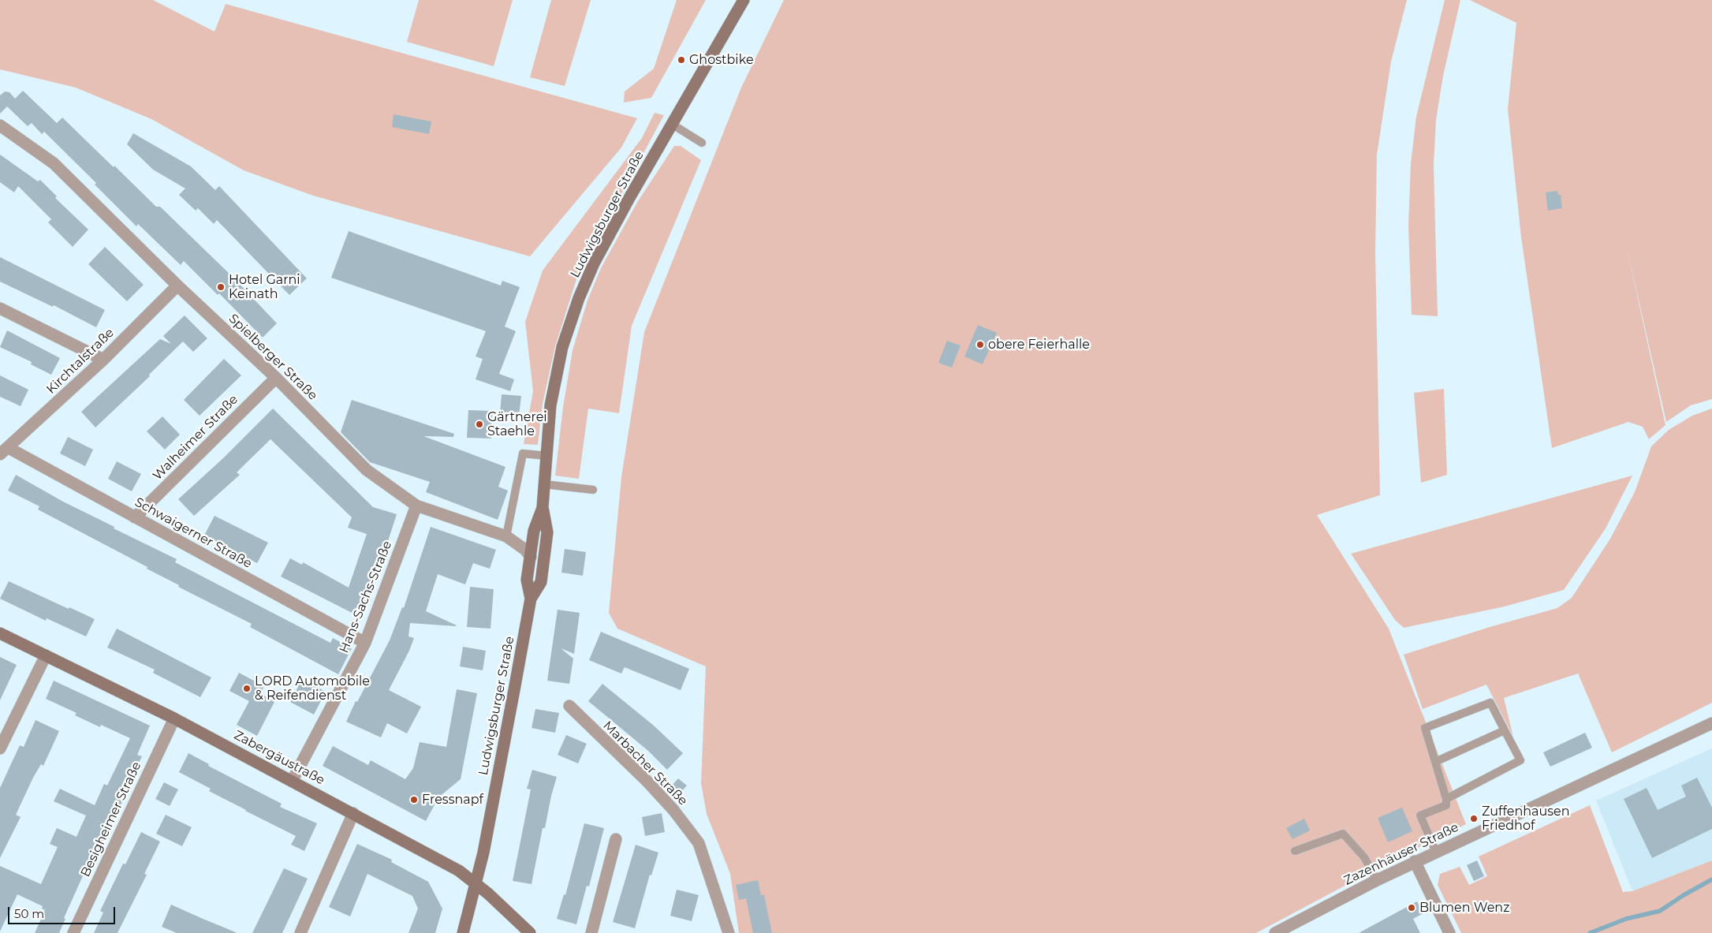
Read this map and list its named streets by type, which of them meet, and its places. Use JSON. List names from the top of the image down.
{
  "streets": {
    "main road": ["Ludwigsburger Straße", "Zabergäustraße"],
    "street": [
      "Spielberger Straße",
      "Kirchtalstraße",
      "Walheimer Straße",
      "Schwaigerner Straße",
      "Hans-Sachs-Straße",
      "Marbacher Straße",
      "Besigheimer Straße",
      "Zazenhäuser Straße"
    ]
  },
  "crossings": [
    ["Ludwigsburger Straße", "Spielberger Straße"],
    ["Ludwigsburger Straße", "Zabergäustraße"],
    ["Spielberger Straße", "Kirchtalstraße"],
    ["Spielberger Straße", "Walheimer Straße"],
    ["Spielberger Straße", "Hans-Sachs-Straße"],
    ["Kirchtalstraße", "Schwaigerner Straße"],
    ["Walheimer Straße", "Schwaigerner Straße"],
    ["Schwaigerner Straße", "Hans-Sachs-Straße"],
    ["Hans-Sachs-Straße", "Zabergäustraße"],
    ["Zabergäustraße", "Besigheimer Straße"]
  ],
  "places": [
    "Ghostbike",
    "Hotel Garni Keinath",
    "obere Feierhalle",
    "Gärtnerei Staehle",
    "LORD Automobile & Reifendienst",
    "Fressnapf",
    "Zuffenhausen Friedhof",
    "Blumen Wenz"
  ],
  "scale_bar": "50 m"
}
